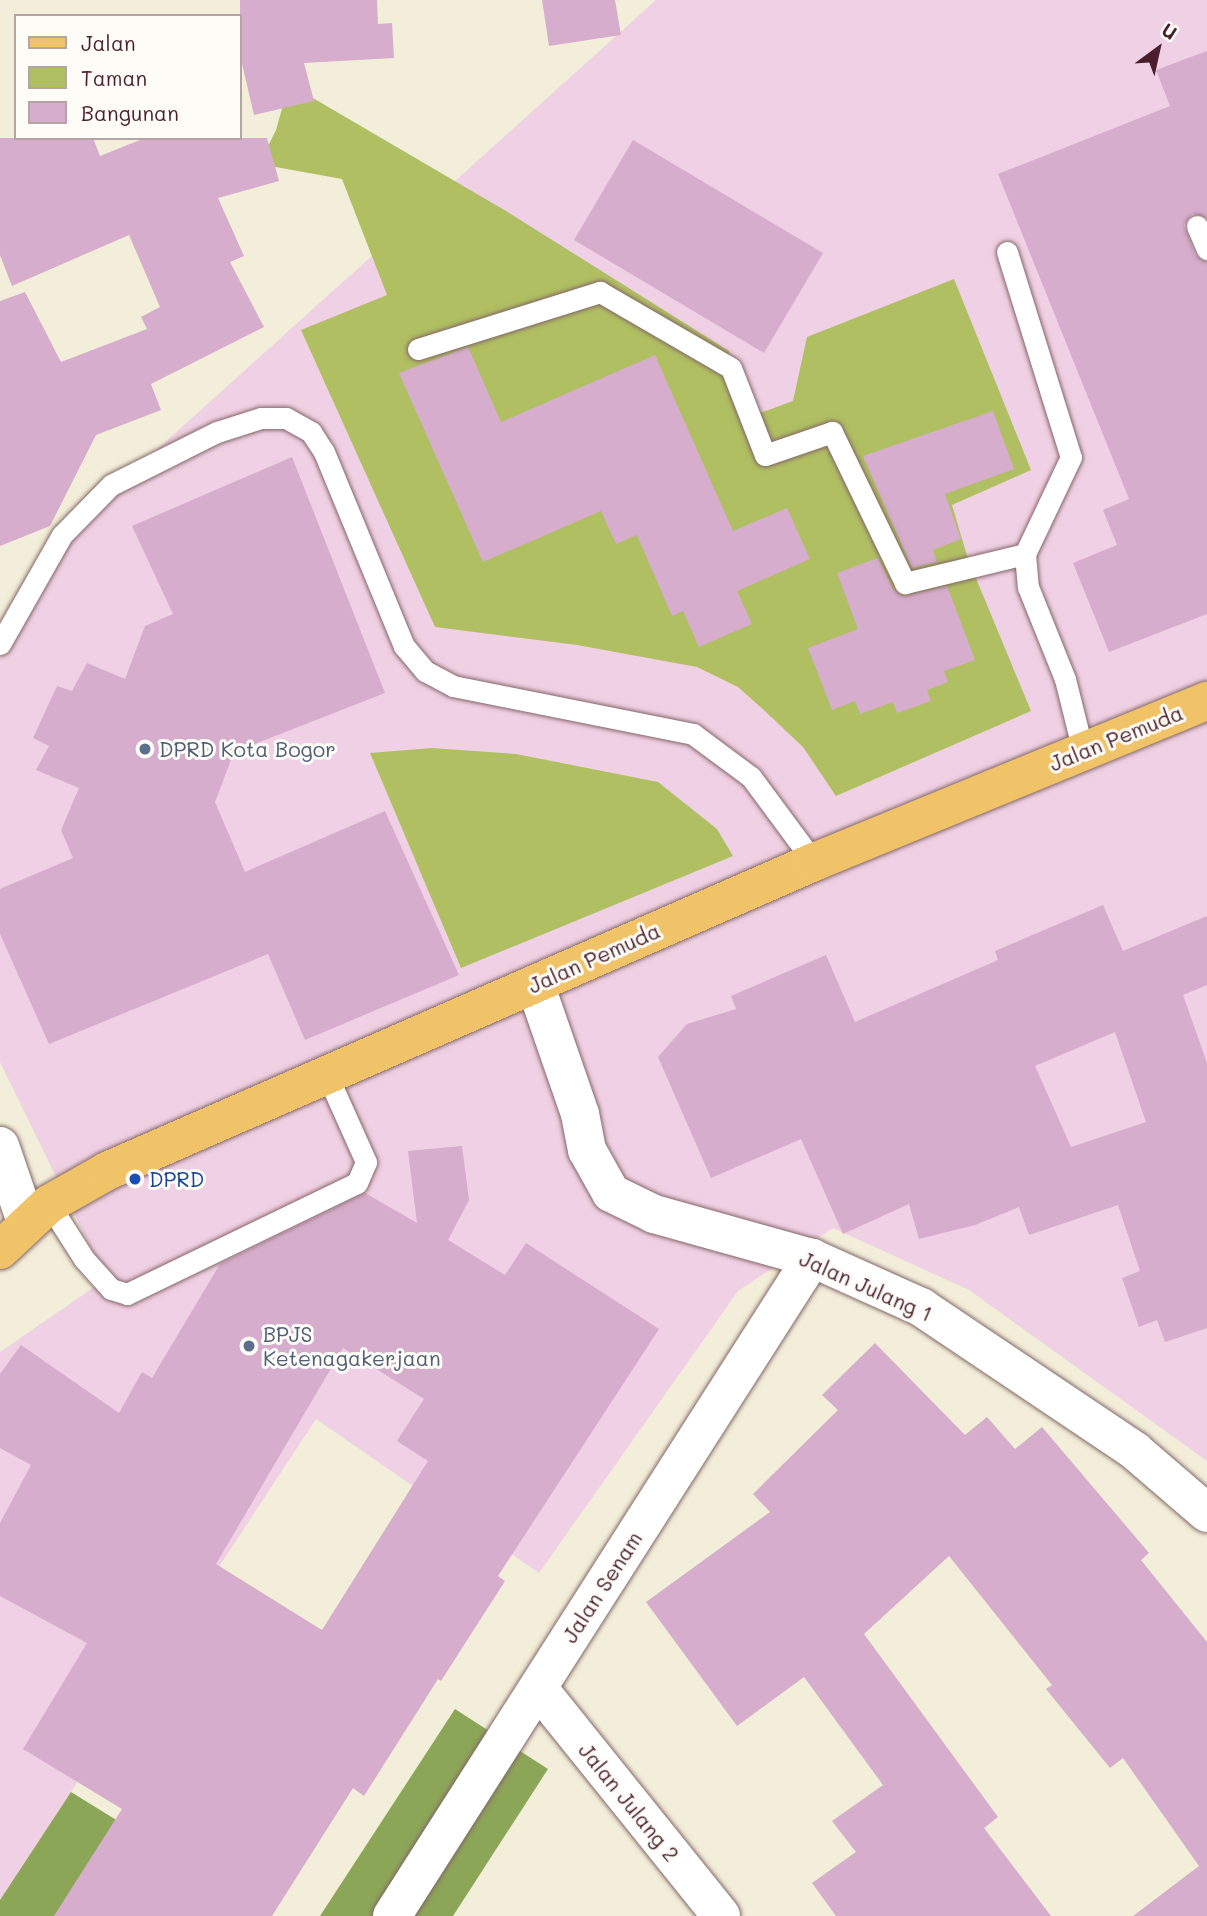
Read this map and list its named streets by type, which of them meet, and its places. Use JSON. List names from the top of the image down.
{
  "streets": {
    "main road": ["Jalan Pemuda"],
    "street": ["Jalan Julang 1", "Jalan Senam", "Jalan Julang 2"]
  },
  "crossings": [
    ["Jalan Pemuda", "Jalan Julang 1"],
    ["Jalan Julang 1", "Jalan Senam"],
    ["Jalan Senam", "Jalan Julang 2"]
  ],
  "places": ["DPRD Kota Bogor", "DPRD", "BPJS Ketenagakerjaan"],
  "legend": ["Jalan", "Taman", "Bangunan"],
  "north": "top right"
}
